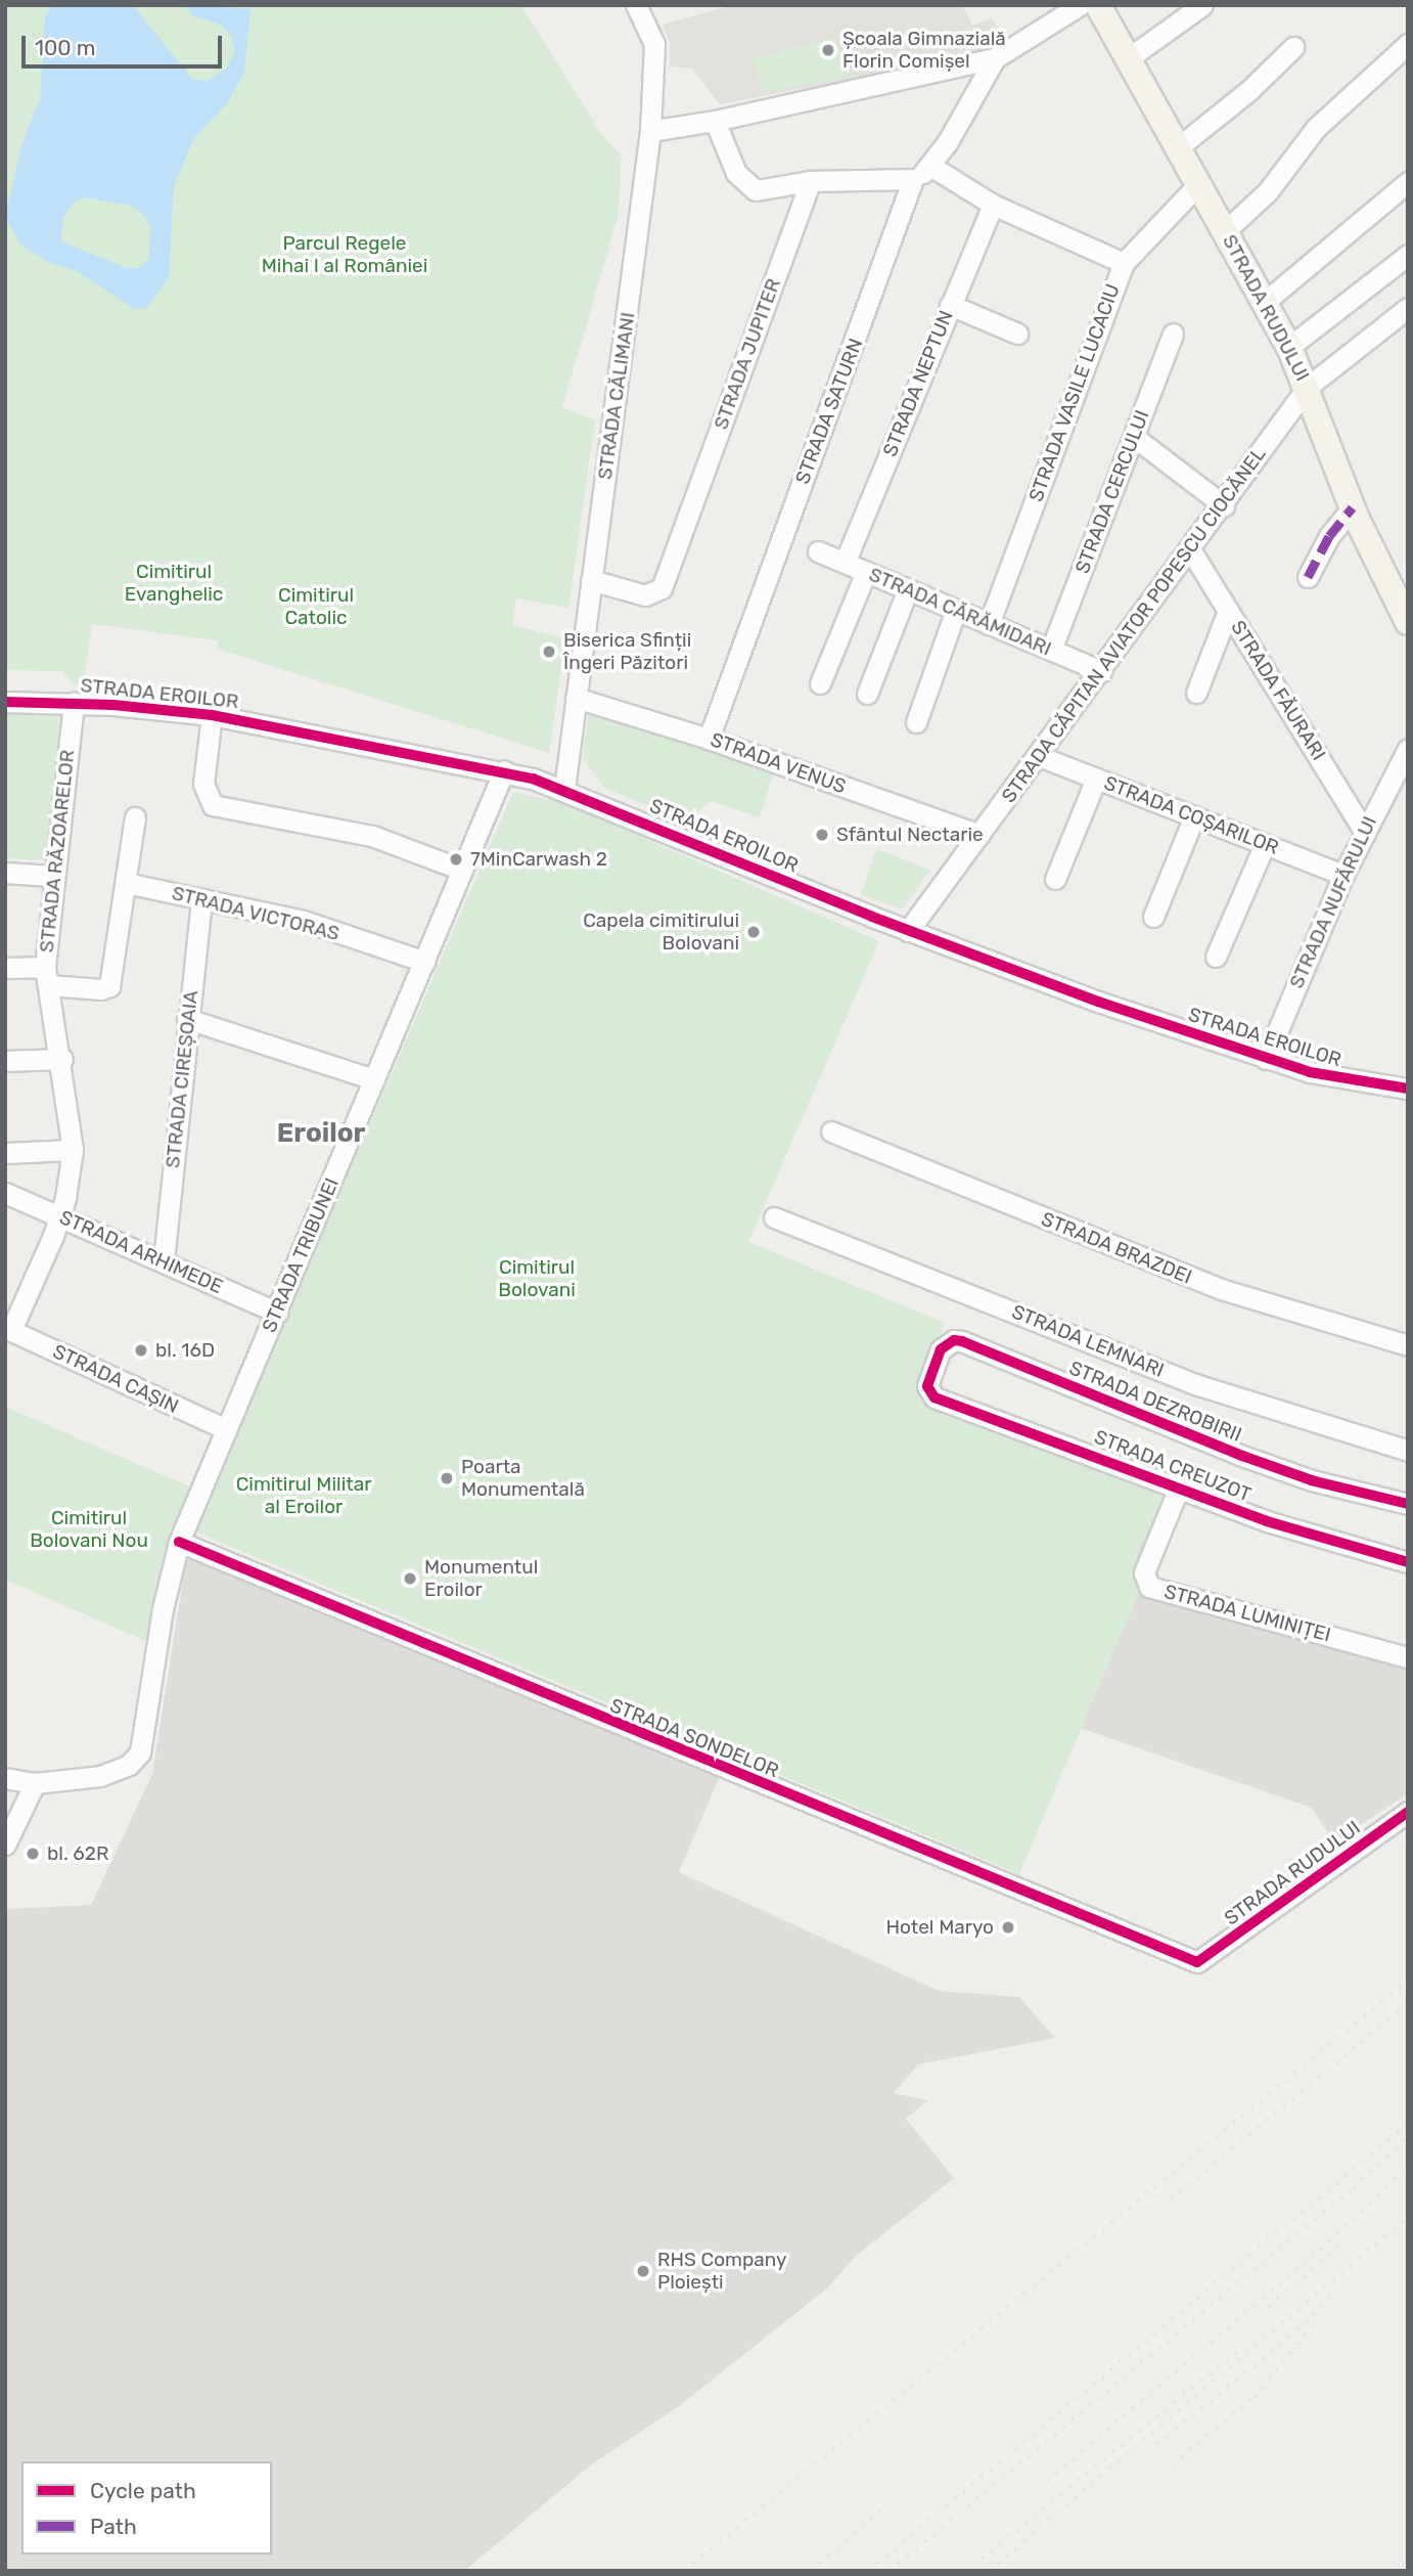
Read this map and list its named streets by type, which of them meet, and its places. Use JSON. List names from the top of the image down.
{
  "streets": {
    "main road": ["STRADA RUDULUI"],
    "street": [
      "STRADA JUPITER",
      "STRADA NEPTUN",
      "STRADA VASILE LUCACIU",
      "STRADA CĂLIMANI",
      "STRADA SATURN",
      "STRADA CERCULUI",
      "STRADA CĂRĂMIDARI",
      "STRADA CĂPITAN AVIATOR POPESCU CIOCĂNEL",
      "STRADA FĂURARI",
      "STRADA EROILOR",
      "STRADA VENUS",
      "STRADA COȘARILOR",
      "STRADA RĂZOARELOR",
      "STRADA NUFĂRULUI",
      "STRADA VICTORAS",
      "STRADA CIREȘOAIA",
      "STRADA BRAZDEI",
      "STRADA ARHIMEDE",
      "STRADA TRIBUNEI",
      "STRADA LEMNARI",
      "STRADA CAȘIN",
      "STRADA DEZROBIRII",
      "STRADA CREUZOT",
      "STRADA LUMINIȚEI",
      "STRADA SONDELOR"
    ]
  },
  "crossings": [
    ["STRADA RUDULUI", "STRADA VASILE LUCACIU"],
    ["STRADA RUDULUI", "STRADA CĂPITAN AVIATOR POPESCU CIOCĂNEL"],
    ["STRADA RUDULUI", "STRADA SONDELOR"],
    ["STRADA JUPITER", "STRADA CĂLIMANI"],
    ["STRADA NEPTUN", "STRADA CĂRĂMIDARI"],
    ["STRADA VASILE LUCACIU", "STRADA CĂRĂMIDARI"],
    ["STRADA CĂLIMANI", "STRADA EROILOR"],
    ["STRADA CĂLIMANI", "STRADA VENUS"],
    ["STRADA SATURN", "STRADA VENUS"],
    ["STRADA CERCULUI", "STRADA CĂRĂMIDARI"],
    ["STRADA CĂRĂMIDARI", "STRADA CĂPITAN AVIATOR POPESCU CIOCĂNEL"],
    ["STRADA CĂPITAN AVIATOR POPESCU CIOCĂNEL", "STRADA FĂURARI"],
    ["STRADA CĂPITAN AVIATOR POPESCU CIOCĂNEL", "STRADA EROILOR"],
    ["STRADA CĂPITAN AVIATOR POPESCU CIOCĂNEL", "STRADA VENUS"],
    ["STRADA CĂPITAN AVIATOR POPESCU CIOCĂNEL", "STRADA COȘARILOR"],
    ["STRADA FĂURARI", "STRADA NUFĂRULUI"],
    ["STRADA EROILOR", "STRADA RĂZOARELOR"],
    ["STRADA EROILOR", "STRADA NUFĂRULUI"],
    ["STRADA EROILOR", "STRADA TRIBUNEI"],
    ["STRADA COȘARILOR", "STRADA NUFĂRULUI"],
    ["STRADA RĂZOARELOR", "STRADA ARHIMEDE"],
    ["STRADA RĂZOARELOR", "STRADA CAȘIN"],
    ["STRADA VICTORAS", "STRADA CIREȘOAIA"],
    ["STRADA VICTORAS", "STRADA TRIBUNEI"],
    ["STRADA CIREȘOAIA", "STRADA ARHIMEDE"],
    ["STRADA ARHIMEDE", "STRADA TRIBUNEI"],
    ["STRADA TRIBUNEI", "STRADA CAȘIN"],
    ["STRADA TRIBUNEI", "STRADA SONDELOR"],
    ["STRADA DEZROBIRII", "STRADA CREUZOT"],
    ["STRADA CREUZOT", "STRADA LUMINIȚEI"]
  ],
  "districts": ["Eroilor"],
  "parks": [
    "Parcul Regele Mihai I al României",
    "Cimitirul Evanghelic",
    "Cimitirul Catolic",
    "Cimitirul Bolovani",
    "Cimitirul Militar al Eroilor",
    "Cimitirul Bolovani Nou"
  ],
  "places": [
    "Școala Gimnazială Florin Comișel",
    "Biserica Sfinții Îngeri Păzitori",
    "Sfântul Nectarie",
    "7MinCarwash 2",
    "Capela cimitirului Bolovani",
    "bl. 16D",
    "Poarta Monumentală",
    "Monumentul Eroilor",
    "bl. 62R",
    "Hotel Maryo",
    "RHS Company Ploiești"
  ],
  "legend": ["Cycle path", "Path"],
  "scale_bar": "100 m"
}
